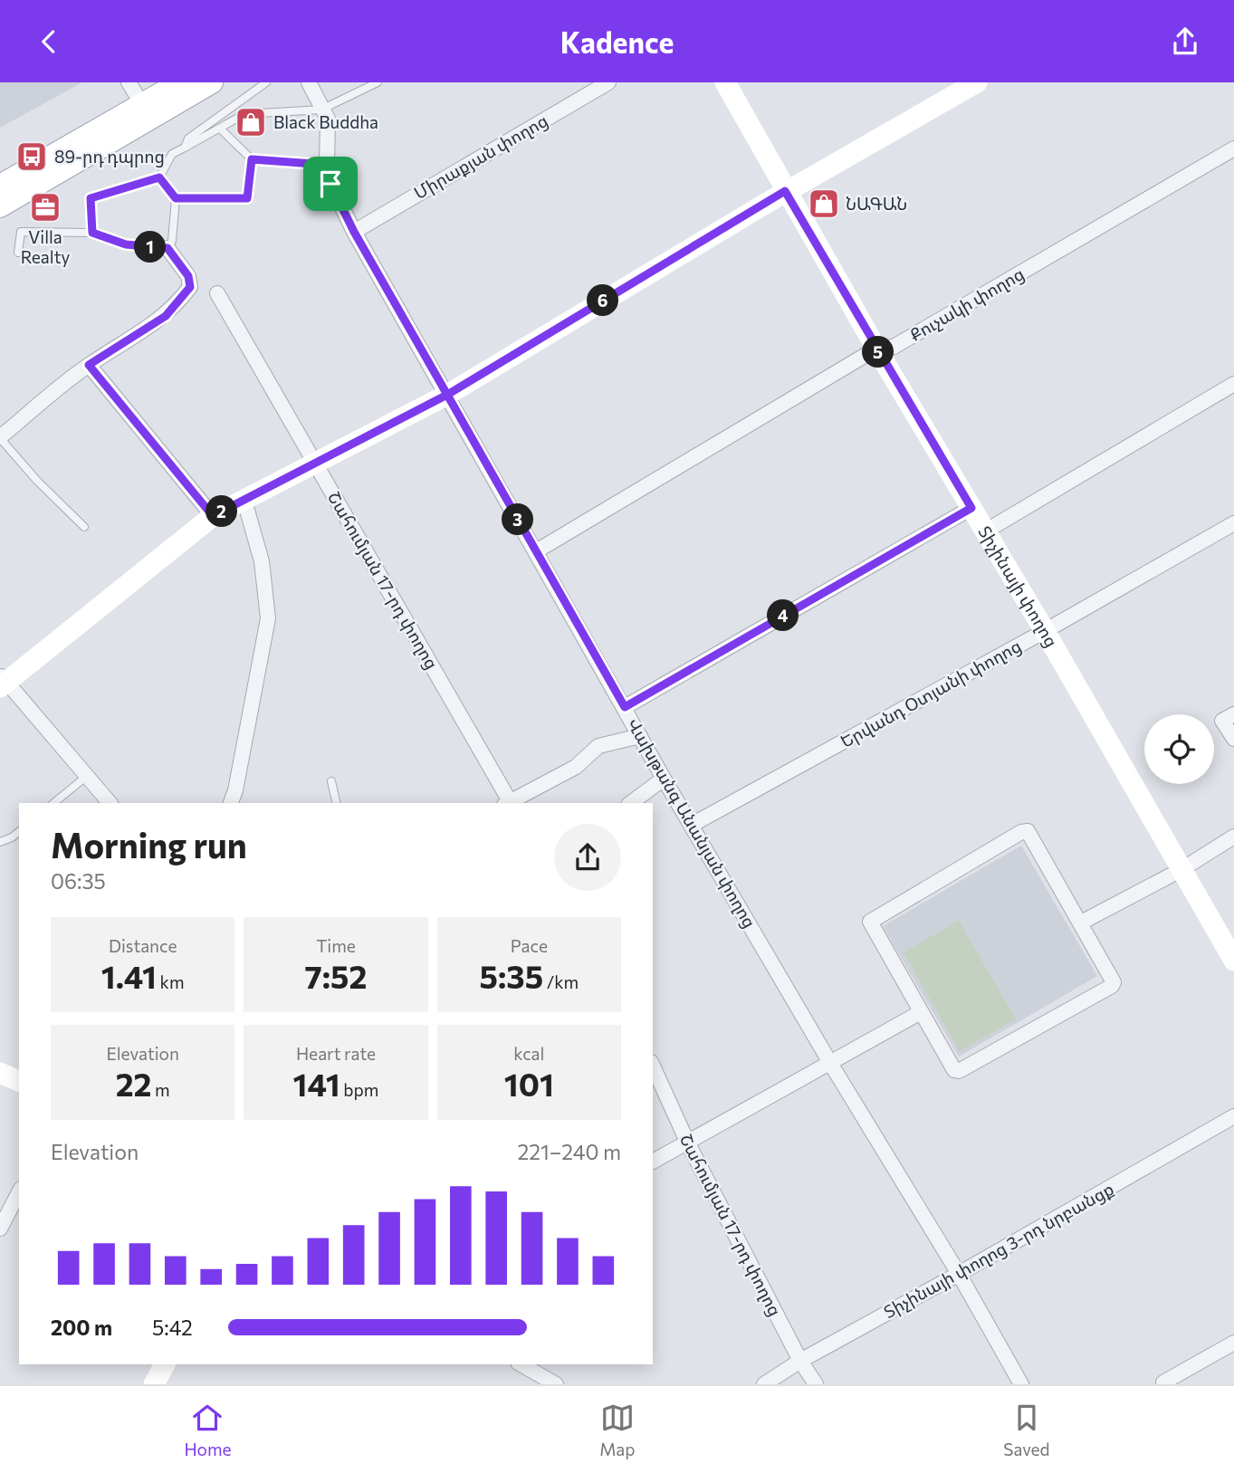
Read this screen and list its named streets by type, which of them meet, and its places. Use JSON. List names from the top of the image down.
{
  "streets": {
    "street": [
      "Միրաքյան փողոց",
      "Քուչակի փողոց",
      "Շահումյան 17-րդ փողոց",
      "Տիչինայի փողոց",
      "Երվանդ Օտյանի փողոց",
      "Վախթանգ Անանյան փողոց",
      "Տիչինայի փողոց 3-րդ նրբանցք"
    ]
  },
  "crossings": [
    ["Միրաքյան փողոց", "Վախթանգ Անանյան փողոց"],
    ["Քուչակի փողոց", "Տիչինայի փողոց"],
    ["Քուչակի փողոց", "Վախթանգ Անանյան փողոց"],
    ["Շահումյան 17-րդ փողոց", "Տիչինայի փողոց 3-րդ նրբանցք"],
    ["Տիչինայի փողոց", "Երվանդ Օտյանի փողոց"],
    ["Երվանդ Օտյանի փողոց", "Վախթանգ Անանյան փողոց"],
    ["Վախթանգ Անանյան փողոց", "Տիչինայի փողոց 3-րդ նրբանցք"]
  ],
  "places": {
    "shop": ["Black Buddha", "ՆԱԳԱՆ"],
    "bus stop": ["89-րդ դպրոց"],
    "office": ["Villa Realty"]
  },
  "page": {
    "header": "Kadence",
    "pins": [
      "1",
      "6",
      "5",
      "2",
      "3",
      "4"
    ],
    "heading": ["Morning run", "06:35"],
    "stats": [
      ["Distance", "1.41 km"],
      ["Time", "7:52"],
      ["Pace", "5:35 /km"],
      ["Elevation", "22 m"],
      ["Heart rate", "141 bpm"],
      ["kcal", "101"]
    ],
    "chart": ["Elevation", "221–240 m"],
    "list": [
      {
        "name": "200 m",
        "note": "5:42"
      }
    ],
    "tabs": ["Home", "Map", "Saved"]
  }
}
